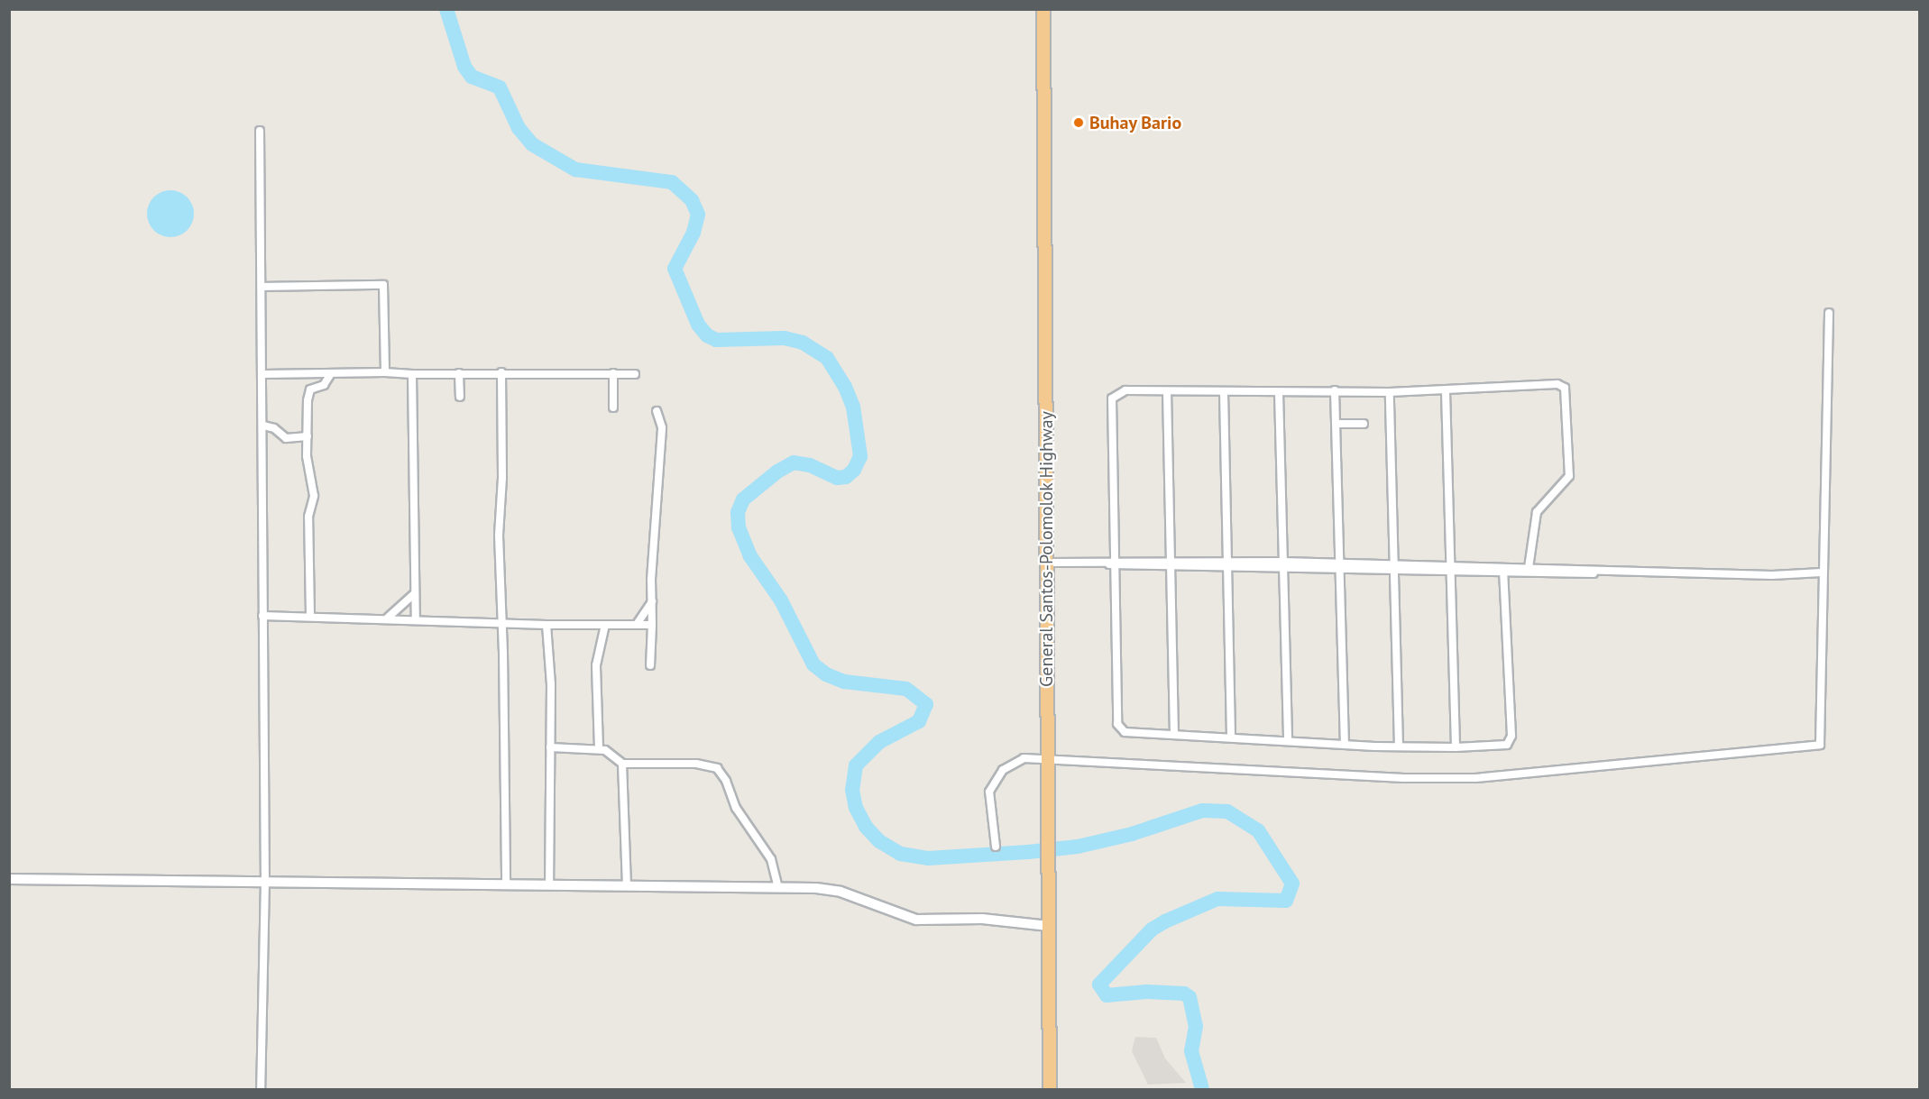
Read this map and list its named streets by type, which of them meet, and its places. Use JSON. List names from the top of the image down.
{
  "streets": {
    "highway": ["General Santos-Polomolok Highway"]
  },
  "places": ["Buhay Bario"]
}
